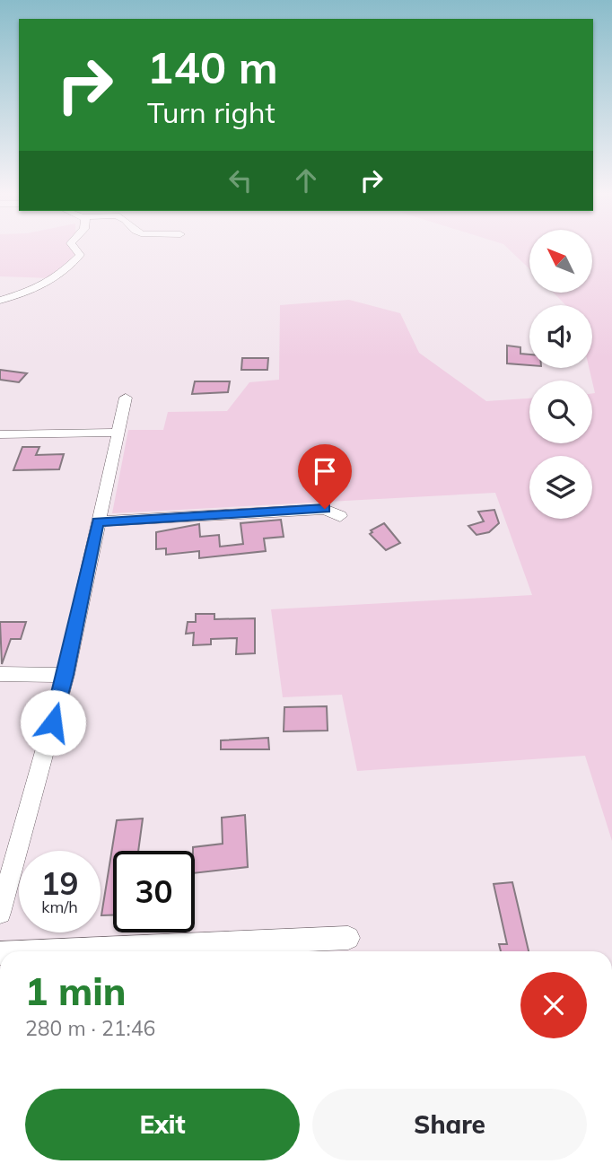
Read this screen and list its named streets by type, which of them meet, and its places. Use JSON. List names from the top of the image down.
{
  "north": "top left",
  "page": {
    "turn": ["140 m", "Turn right"],
    "speed": "19 km/h",
    "limit": "30",
    "heading": ["1 min", "280 m · 21:46"],
    "buttons": ["Exit", "Share"]
  }
}
